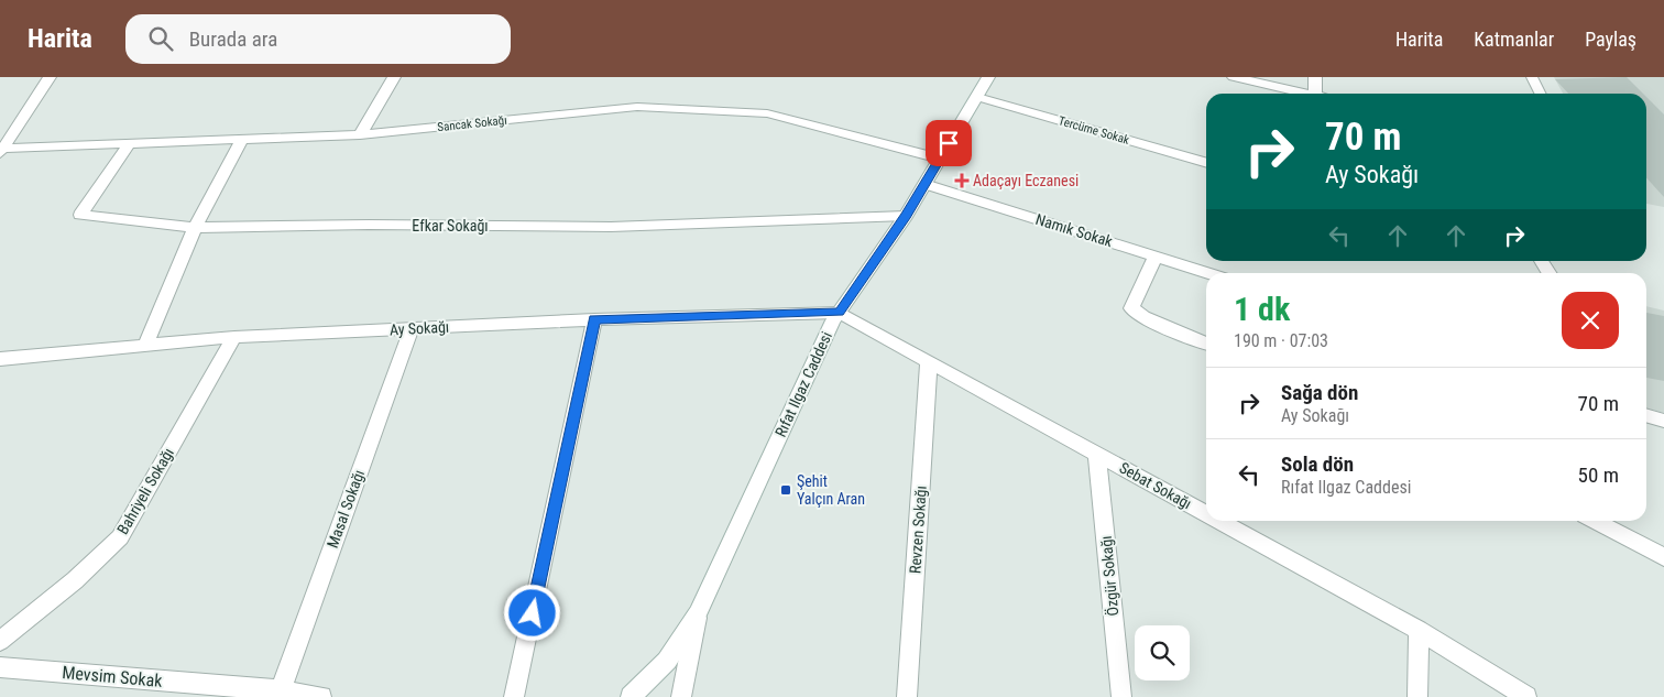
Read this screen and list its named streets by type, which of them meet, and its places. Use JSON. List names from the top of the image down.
{
  "streets": {
    "street": [
      "Sancak Sokağı",
      "Tercüme Sokak",
      "Efkar Sokağı",
      "Namık Sokak",
      "Ay Sokağı",
      "Rıfat Ilgaz Caddesi",
      "Sebat Sokağı",
      "Bahriyeli Sokağı",
      "Masal Sokağı",
      "Revzen Sokağı",
      "Özgür Sokağı",
      "Mevsim Sokak"
    ]
  },
  "crossings": [
    ["Sancak Sokağı", "Efkar Sokağı"],
    ["Sancak Sokağı", "Rıfat Ilgaz Caddesi"],
    ["Tercüme Sokak", "Rıfat Ilgaz Caddesi"],
    ["Efkar Sokağı", "Rıfat Ilgaz Caddesi"],
    ["Namık Sokak", "Rıfat Ilgaz Caddesi"],
    ["Ay Sokağı", "Rıfat Ilgaz Caddesi"],
    ["Ay Sokağı", "Sebat Sokağı"],
    ["Ay Sokağı", "Bahriyeli Sokağı"],
    ["Ay Sokağı", "Masal Sokağı"],
    ["Rıfat Ilgaz Caddesi", "Sebat Sokağı"],
    ["Sebat Sokağı", "Revzen Sokağı"],
    ["Sebat Sokağı", "Özgür Sokağı"],
    ["Masal Sokağı", "Mevsim Sokak"]
  ],
  "places": {
    "health": ["Adaçayı Eczanesi"],
    "transit": ["Şehit Yalçın Aran"]
  },
  "page": {
    "header": "Harita",
    "search": "Burada ara",
    "nav": ["Harita", "Katmanlar", "Paylaş"],
    "turn": ["70 m", "Ay Sokağı"],
    "heading": ["1 dk", "190 m · 07:03"],
    "list": [
      {
        "name": "Sağa dön",
        "note": "Ay Sokağı",
        "value": "70 m"
      },
      {
        "name": "Sola dön",
        "note": "Rıfat Ilgaz Caddesi",
        "value": "50 m"
      }
    ]
  }
}
